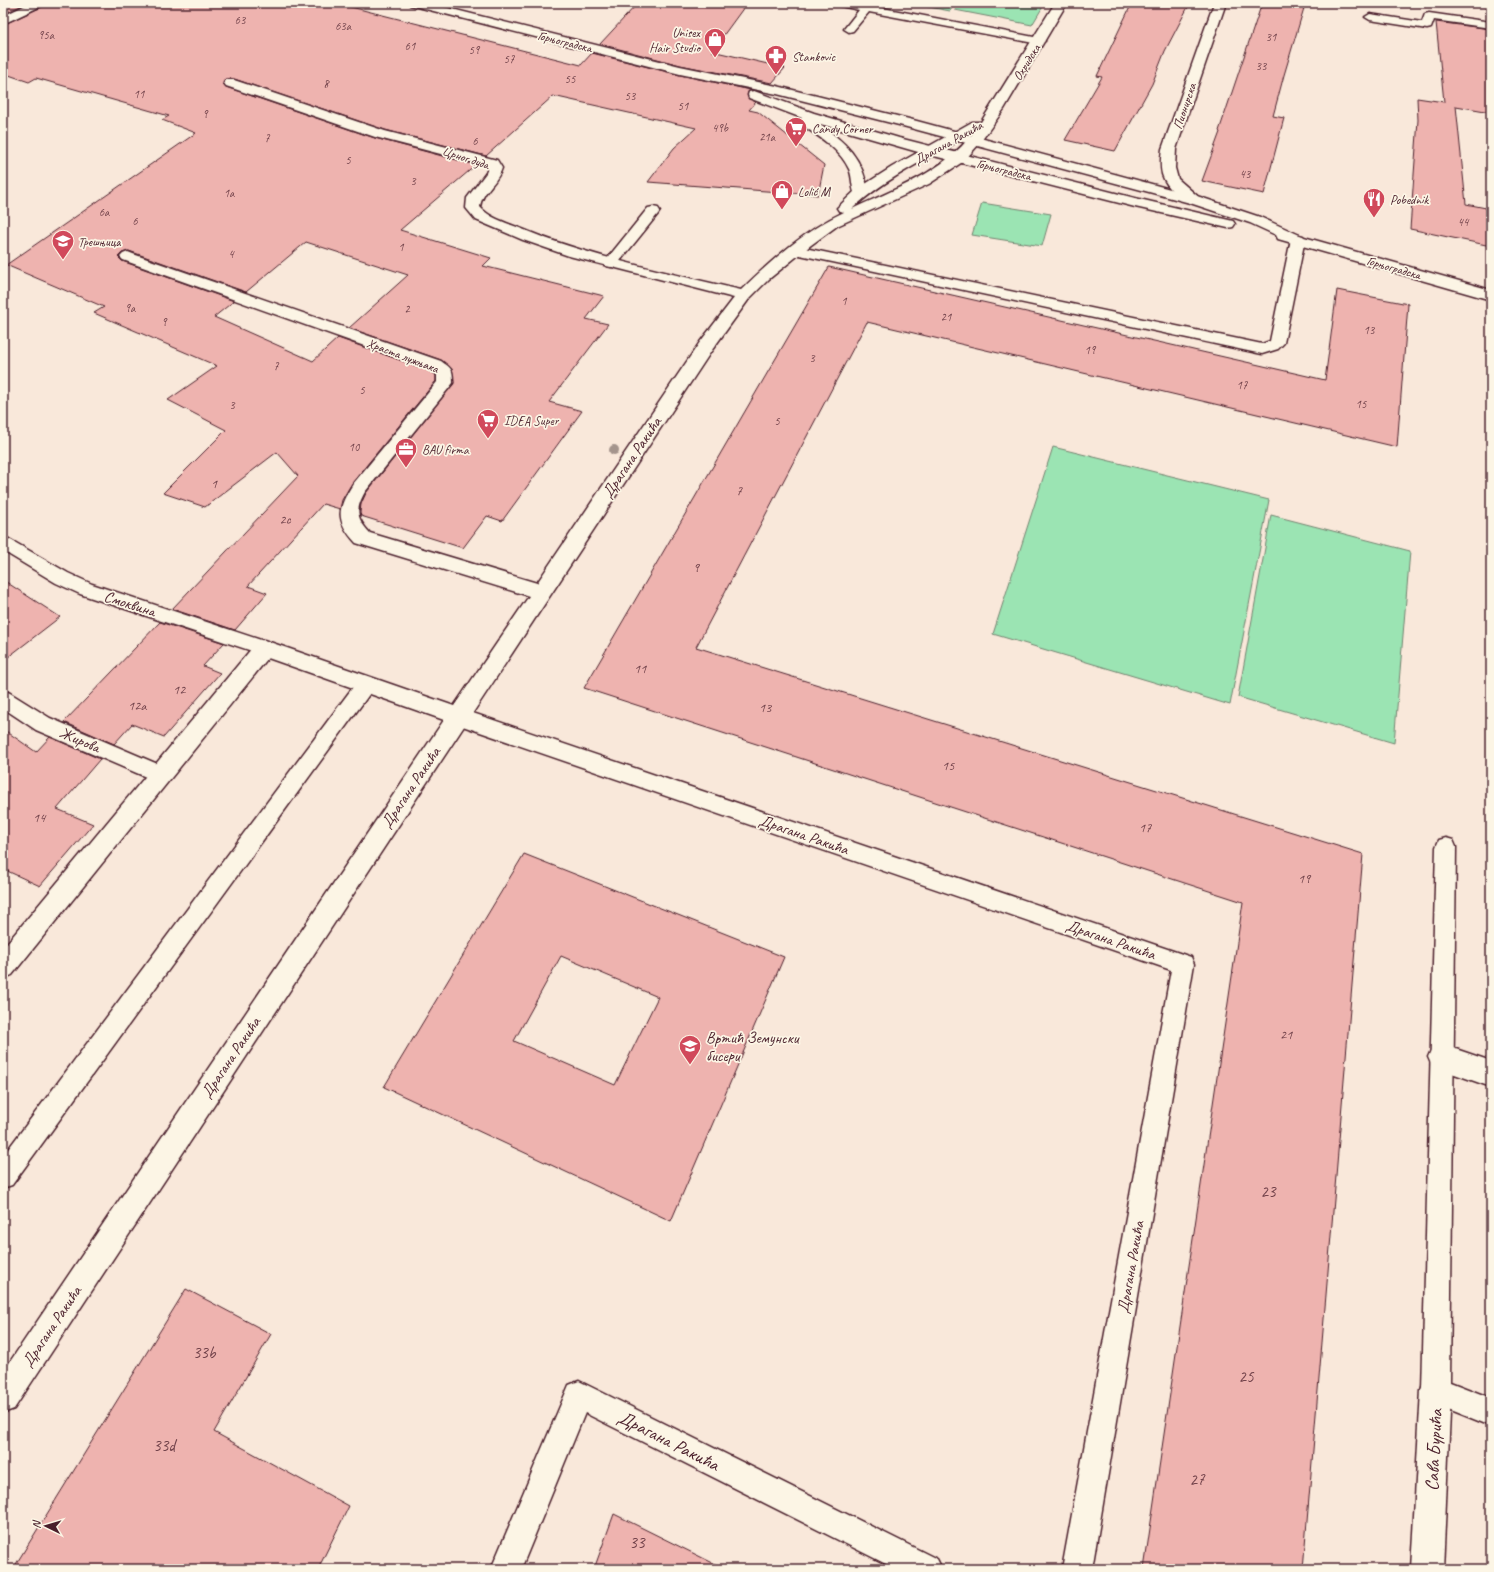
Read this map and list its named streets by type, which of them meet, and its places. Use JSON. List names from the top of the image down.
{
  "streets": {
    "street": [
      "Горњоградска",
      "Охридска",
      "Пионирска",
      "Драгана Ракића",
      "Црног дуда",
      "Храста лужњака",
      "Сава Бурића"
    ],
    "lane": ["Смоквина", "Жирова"]
  },
  "crossings": [
    ["Горњоградска", "Пионирска"],
    ["Горњоградска", "Драгана Ракића"],
    ["Охридска", "Драгана Ракића"],
    ["Драгана Ракића", "Црног дуда"],
    ["Драгана Ракића", "Храста лужњака"]
  ],
  "places": {
    "shop": ["Unisex Hair Studio", "Lolić M"],
    "pharmacy": ["Stankovic"],
    "supermarket": ["Candy Corner", "IDEA Super"],
    "restaurant": ["Pobednik"],
    "school or university": ["Трешњица", "Вртић Земунски бисери"],
    "office": ["BAU firma"]
  },
  "house_numbers": [
    "63",
    "63a",
    "95a",
    "31",
    "61",
    "59",
    "57",
    "33",
    "55",
    "8",
    "11",
    "53",
    "51",
    "9",
    "49b",
    "21a",
    "7",
    "6",
    "5",
    "43",
    "3",
    "1a",
    "6a",
    "6",
    "44",
    "1",
    "4",
    "1",
    "9a",
    "2",
    "21",
    "9",
    "13",
    "19",
    "3",
    "7",
    "17",
    "5",
    "15",
    "3",
    "5",
    "10",
    "1",
    "7",
    "2c",
    "9",
    "11",
    "12",
    "12a",
    "13",
    "15",
    "14",
    "17",
    "19",
    "21",
    "23",
    "33b",
    "25",
    "33d",
    "27",
    "33"
  ],
  "north": "left"
}
